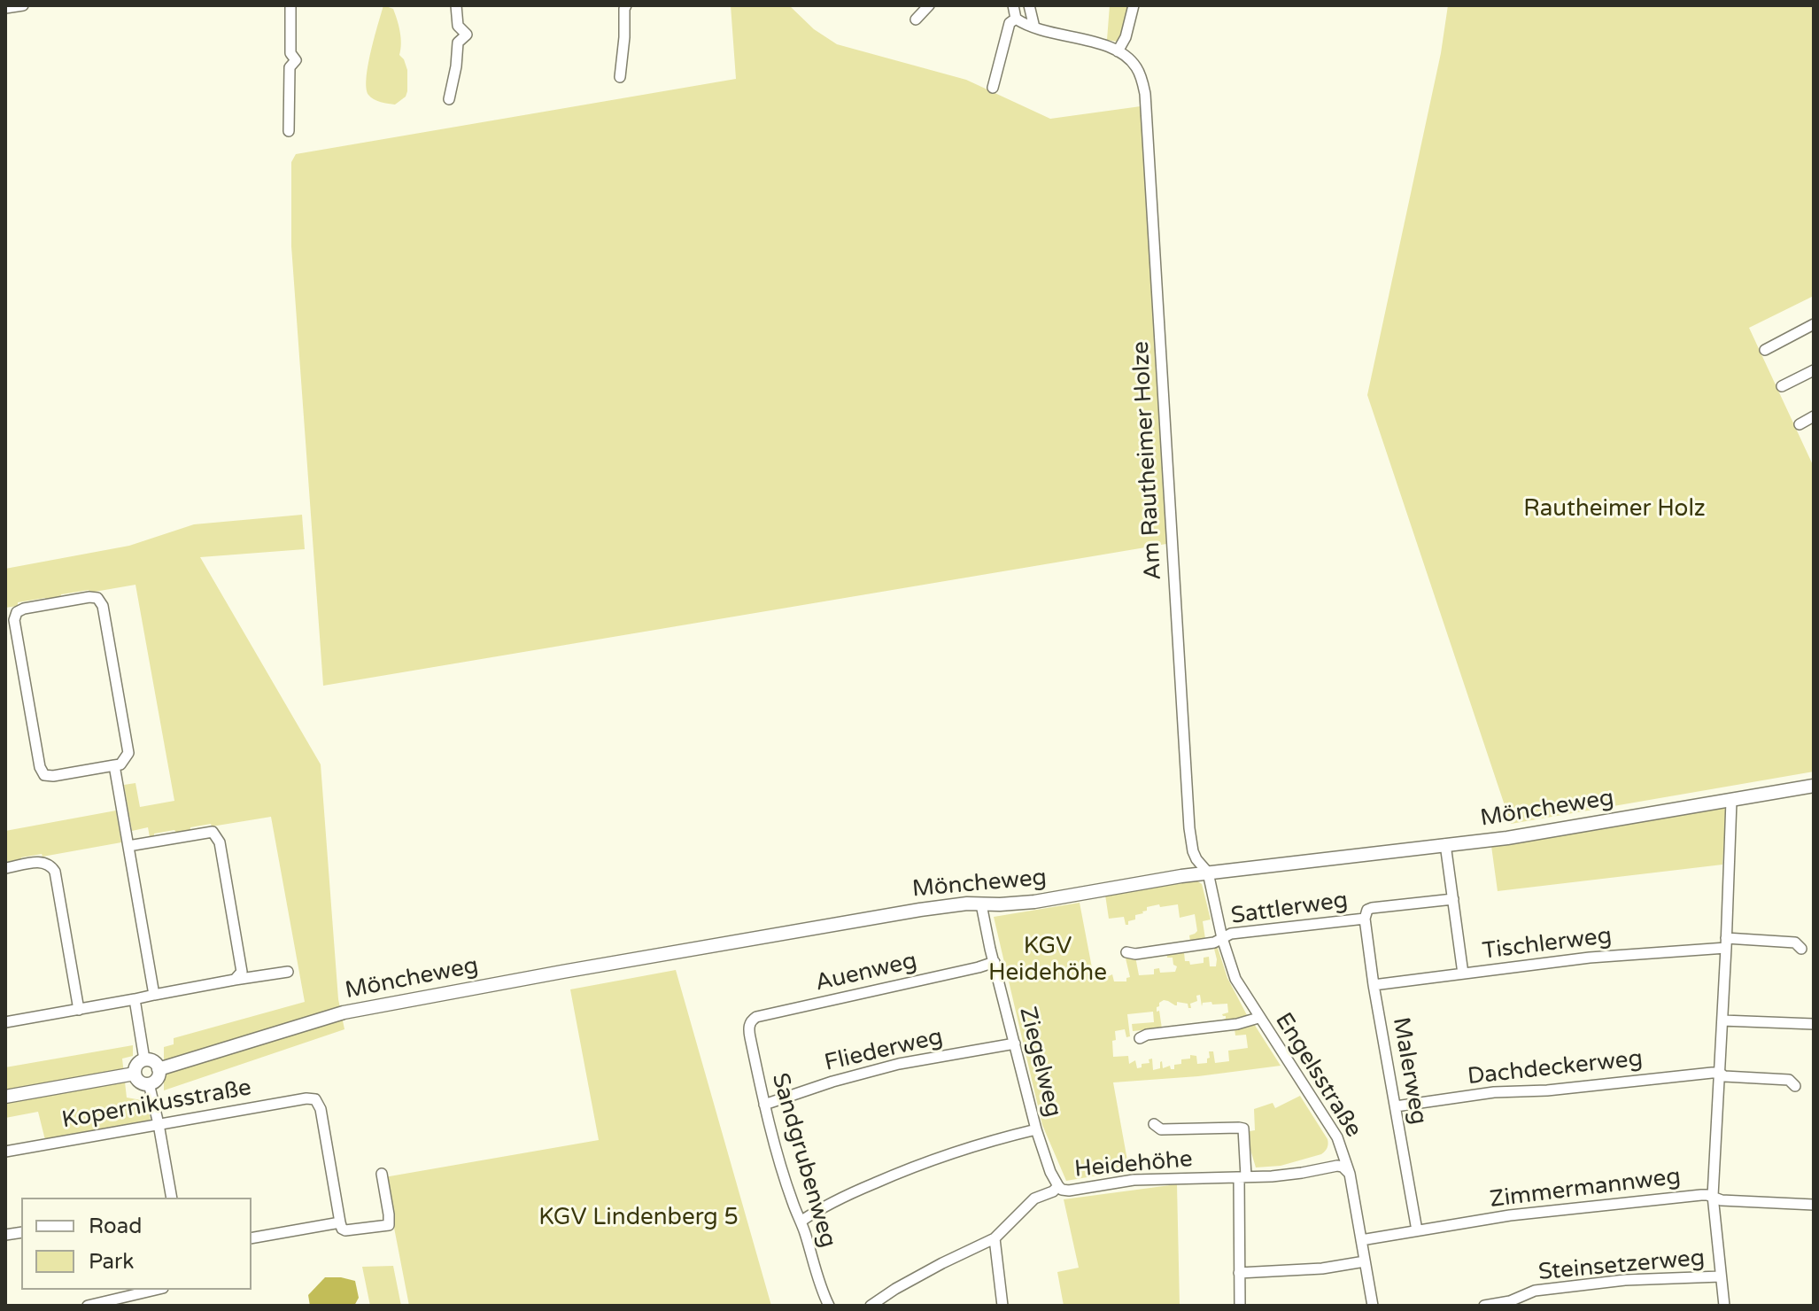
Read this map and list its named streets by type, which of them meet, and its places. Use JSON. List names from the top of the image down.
{
  "streets": {
    "main road": ["Möncheweg"],
    "street": [
      "Am Rautheimer Holze",
      "Sattlerweg",
      "Tischlerweg",
      "Auenweg",
      "Fliederweg",
      "Ziegelweg",
      "Dachdeckerweg",
      "Malerweg",
      "Engelsstraße",
      "Kopernikusstraße",
      "Sandgrubenweg",
      "Heidehöhe",
      "Zimmermannweg",
      "Steinsetzerweg"
    ]
  },
  "crossings": [
    ["Am Rautheimer Holze", "Möncheweg"],
    ["Am Rautheimer Holze", "Engelsstraße"],
    ["Möncheweg", "Ziegelweg"],
    ["Möncheweg", "Engelsstraße"],
    ["Sattlerweg", "Malerweg"],
    ["Sattlerweg", "Engelsstraße"],
    ["Tischlerweg", "Malerweg"],
    ["Auenweg", "Ziegelweg"],
    ["Auenweg", "Sandgrubenweg"],
    ["Fliederweg", "Ziegelweg"],
    ["Fliederweg", "Sandgrubenweg"],
    ["Ziegelweg", "Heidehöhe"],
    ["Dachdeckerweg", "Malerweg"],
    ["Malerweg", "Zimmermannweg"],
    ["Engelsstraße", "Heidehöhe"],
    ["Engelsstraße", "Zimmermannweg"]
  ],
  "parks": ["Rautheimer Holz", "KGV Heidehöhe", "KGV Lindenberg 5"],
  "legend": ["Road", "Park"]
}
